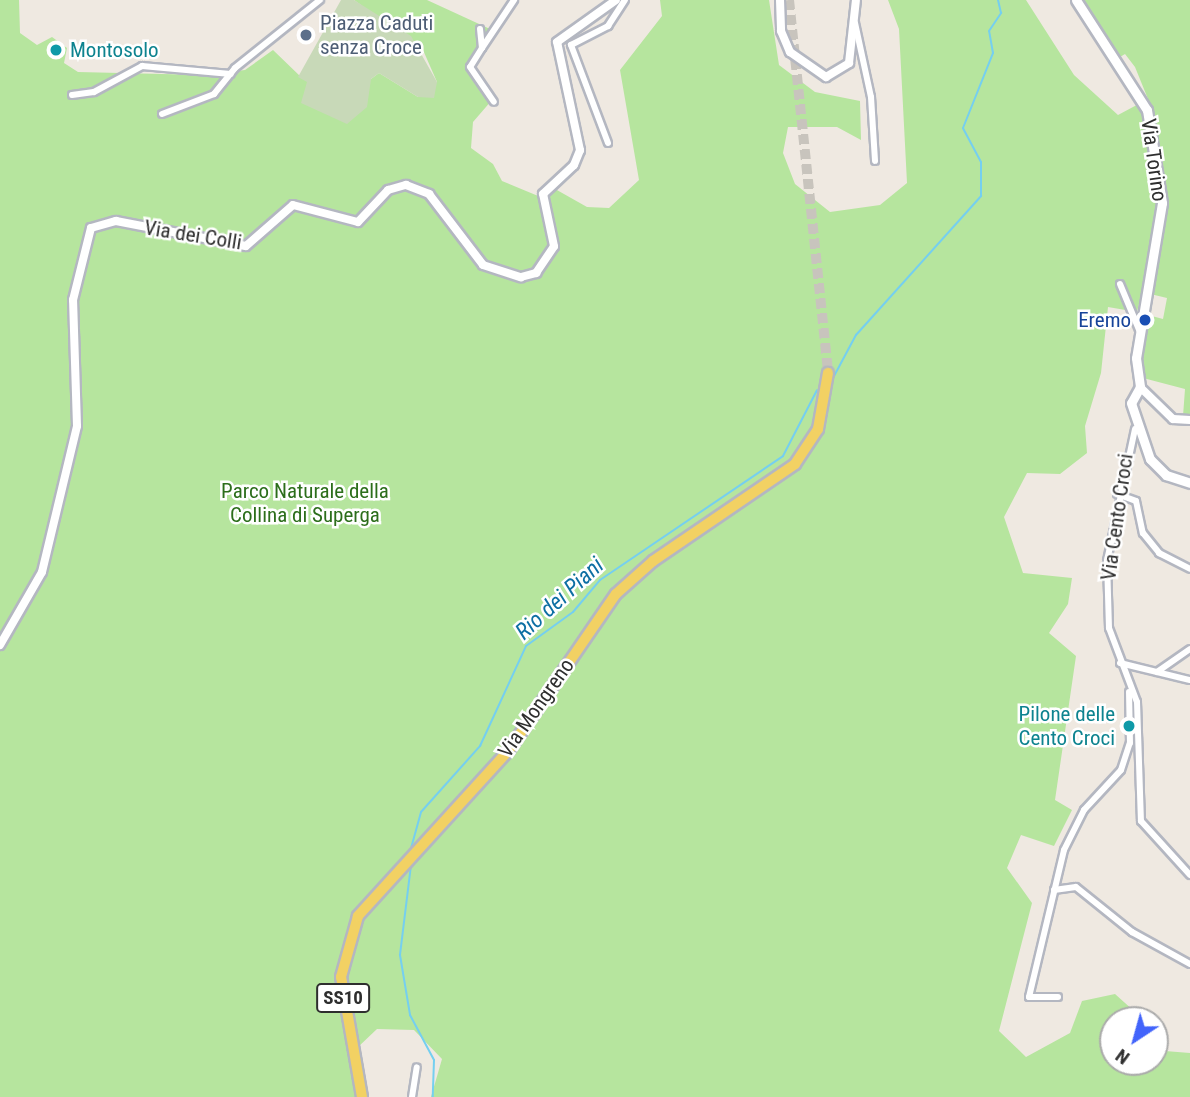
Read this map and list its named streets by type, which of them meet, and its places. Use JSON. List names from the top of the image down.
{
  "streets": {
    "main road": ["Via Torino", "Via Mongreno", "SS10"],
    "street": ["Via dei Colli", "Via Cento Croci"]
  },
  "crossings": [
    ["Via Torino", "Via Cento Croci"]
  ],
  "water": ["Rio dei Piani"],
  "parks": ["Parco Naturale della Collina di Superga"],
  "places": [
    "Piazza Caduti senza Croce",
    "Montosolo",
    "Eremo",
    "Pilone delle Cento Croci"
  ],
  "north": "bottom left"
}
